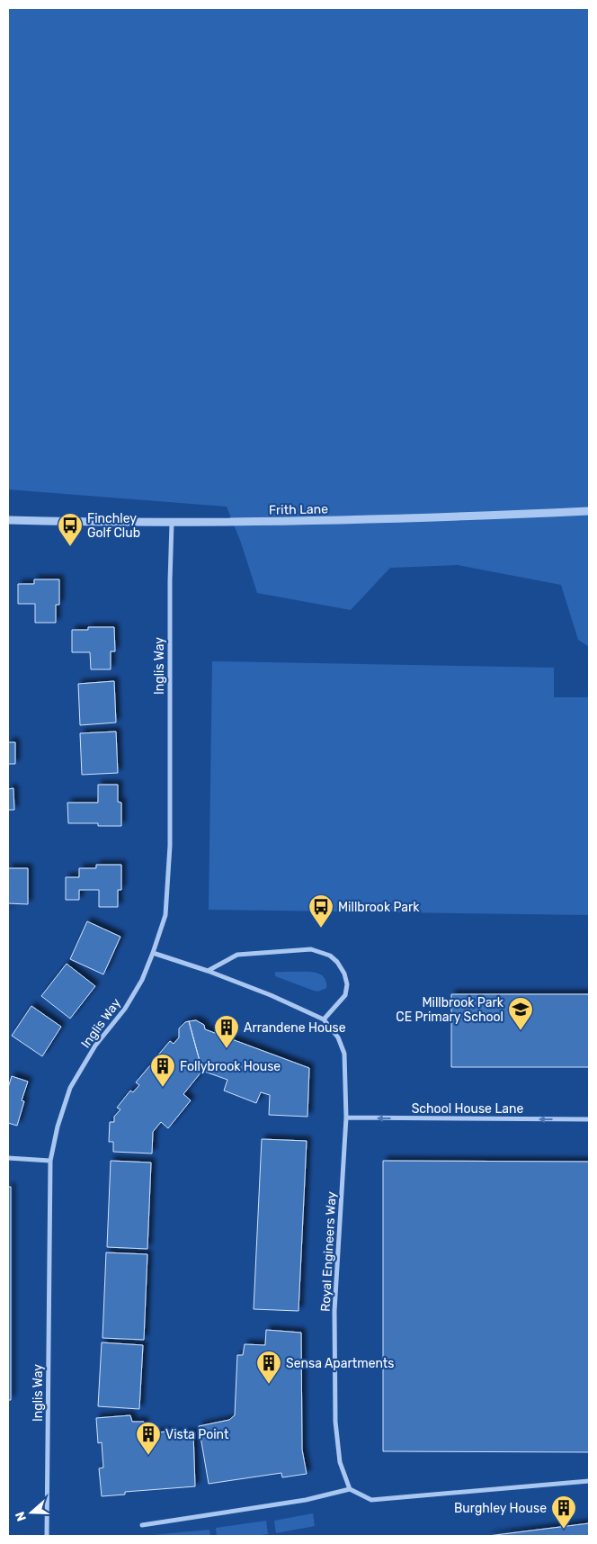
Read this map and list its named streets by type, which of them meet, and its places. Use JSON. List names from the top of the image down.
{
  "streets": {
    "street": [
      "Frith Lane",
      "Inglis Way",
      "School House Lane",
      "Royal Engineers Way"
    ]
  },
  "crossings": [
    ["Frith Lane", "Inglis Way"],
    ["Inglis Way", "Royal Engineers Way"],
    ["School House Lane", "Royal Engineers Way"]
  ],
  "one_way": ["School House Lane"],
  "places": {
    "bus stop": ["Finchley Golf Club", "Millbrook Park"],
    "school or university": ["Millbrook Park CE Primary School"],
    "building": [
      "Arrandene House",
      "Follybrook House",
      "Sensa Apartments",
      "Vista Point",
      "Burghley House"
    ]
  },
  "north": "left"
}
